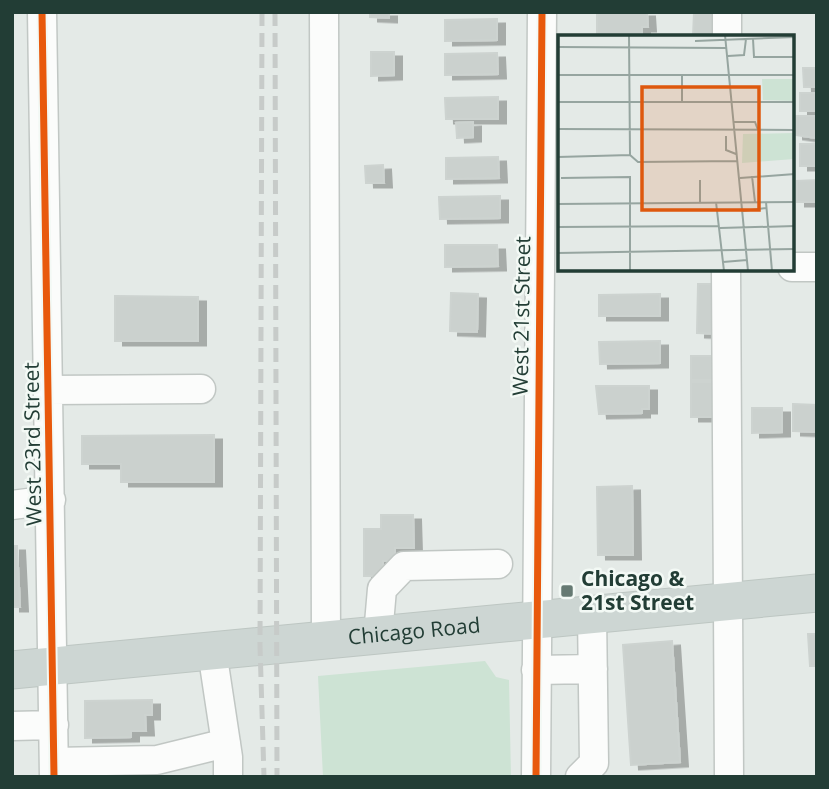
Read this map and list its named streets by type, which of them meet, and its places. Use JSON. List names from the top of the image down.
{
  "streets": {
    "main road": ["Chicago Road"],
    "street": ["West 21st Street", "West 23rd Street"]
  },
  "crossings": [
    ["West 21st Street", "Chicago Road"],
    ["West 23rd Street", "Chicago Road"]
  ],
  "places": {
    "transit": ["Chicago & 21st Street"]
  }
}
